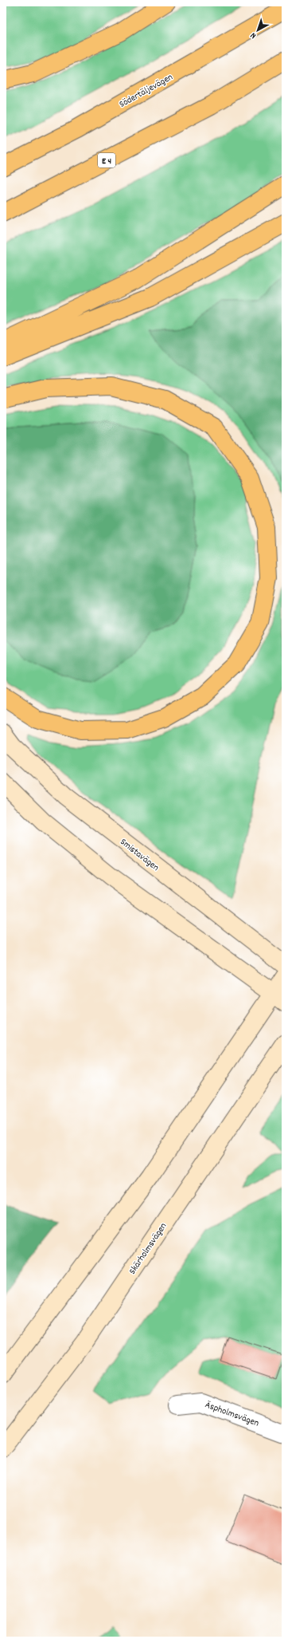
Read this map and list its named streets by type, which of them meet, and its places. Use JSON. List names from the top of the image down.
{
  "streets": {
    "highway": ["Södertäljevägen", "E 4"],
    "main road": ["Smistavägen", "Skärholmsvägen"],
    "street": ["Äspholmsvägen"]
  },
  "north": "bottom left"
}
